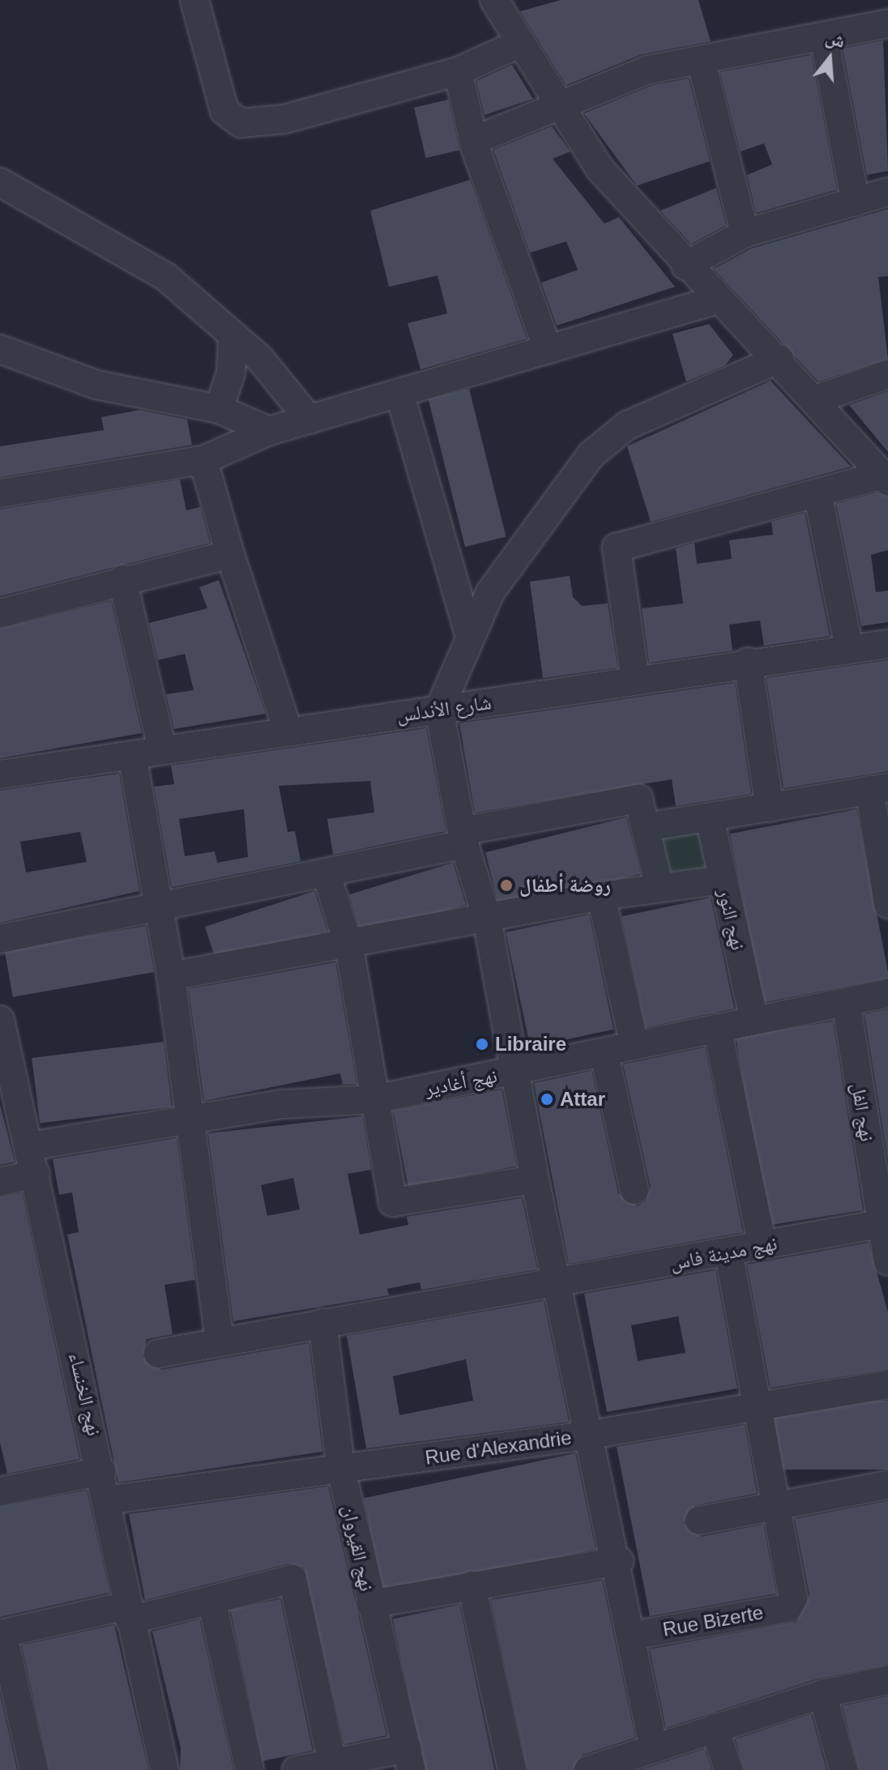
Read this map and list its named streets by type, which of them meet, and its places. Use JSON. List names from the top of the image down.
{
  "streets": {
    "street": [
      "شارع الأندلس",
      "نهج النور",
      "نهج أغادير",
      "نهج الفل",
      "نهج مدينة فاس",
      "نهج الخنساء",
      "Rue d'Alexandrie",
      "نهج القيروان",
      "Rue Bizerte"
    ]
  },
  "crossings": [
    ["نهج النور", "نهج أغادير"],
    ["نهج أغادير", "نهج الفل"],
    ["نهج أغادير", "نهج الخنساء"],
    ["نهج الفل", "نهج مدينة فاس"],
    ["نهج مدينة فاس", "نهج القيروان"],
    ["نهج الخنساء", "Rue d'Alexandrie"],
    ["Rue d'Alexandrie", "نهج القيروان"]
  ],
  "places": ["روضة أطفال", "Libraire", "Attar"],
  "north": "top"
}
